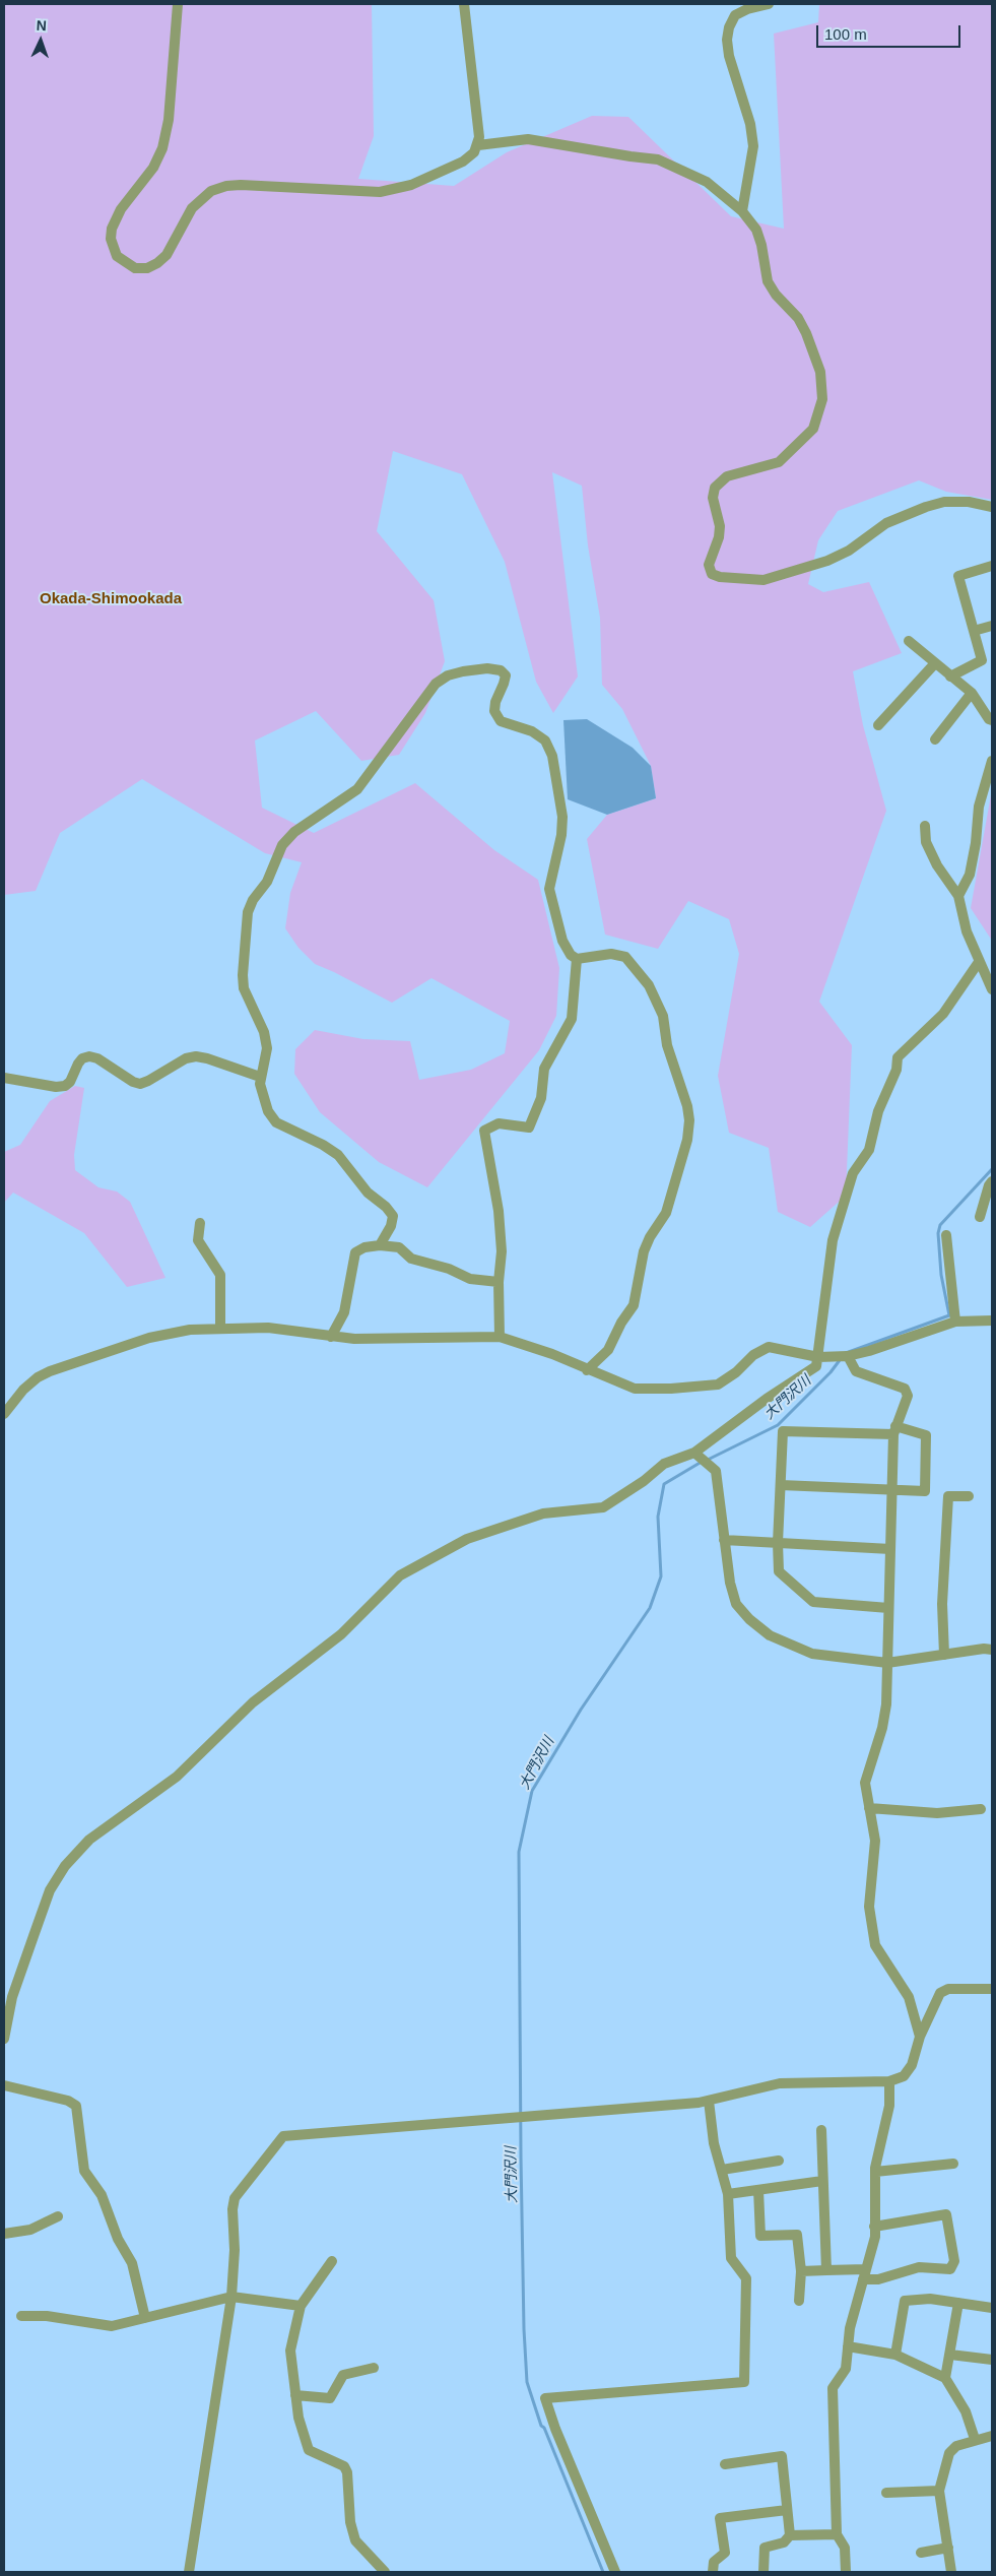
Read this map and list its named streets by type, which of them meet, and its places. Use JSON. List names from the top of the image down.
{
  "districts": ["Okada-Shimookada"],
  "water": ["大門沢川"],
  "scale_bar": "100 m",
  "north": "top"
}
